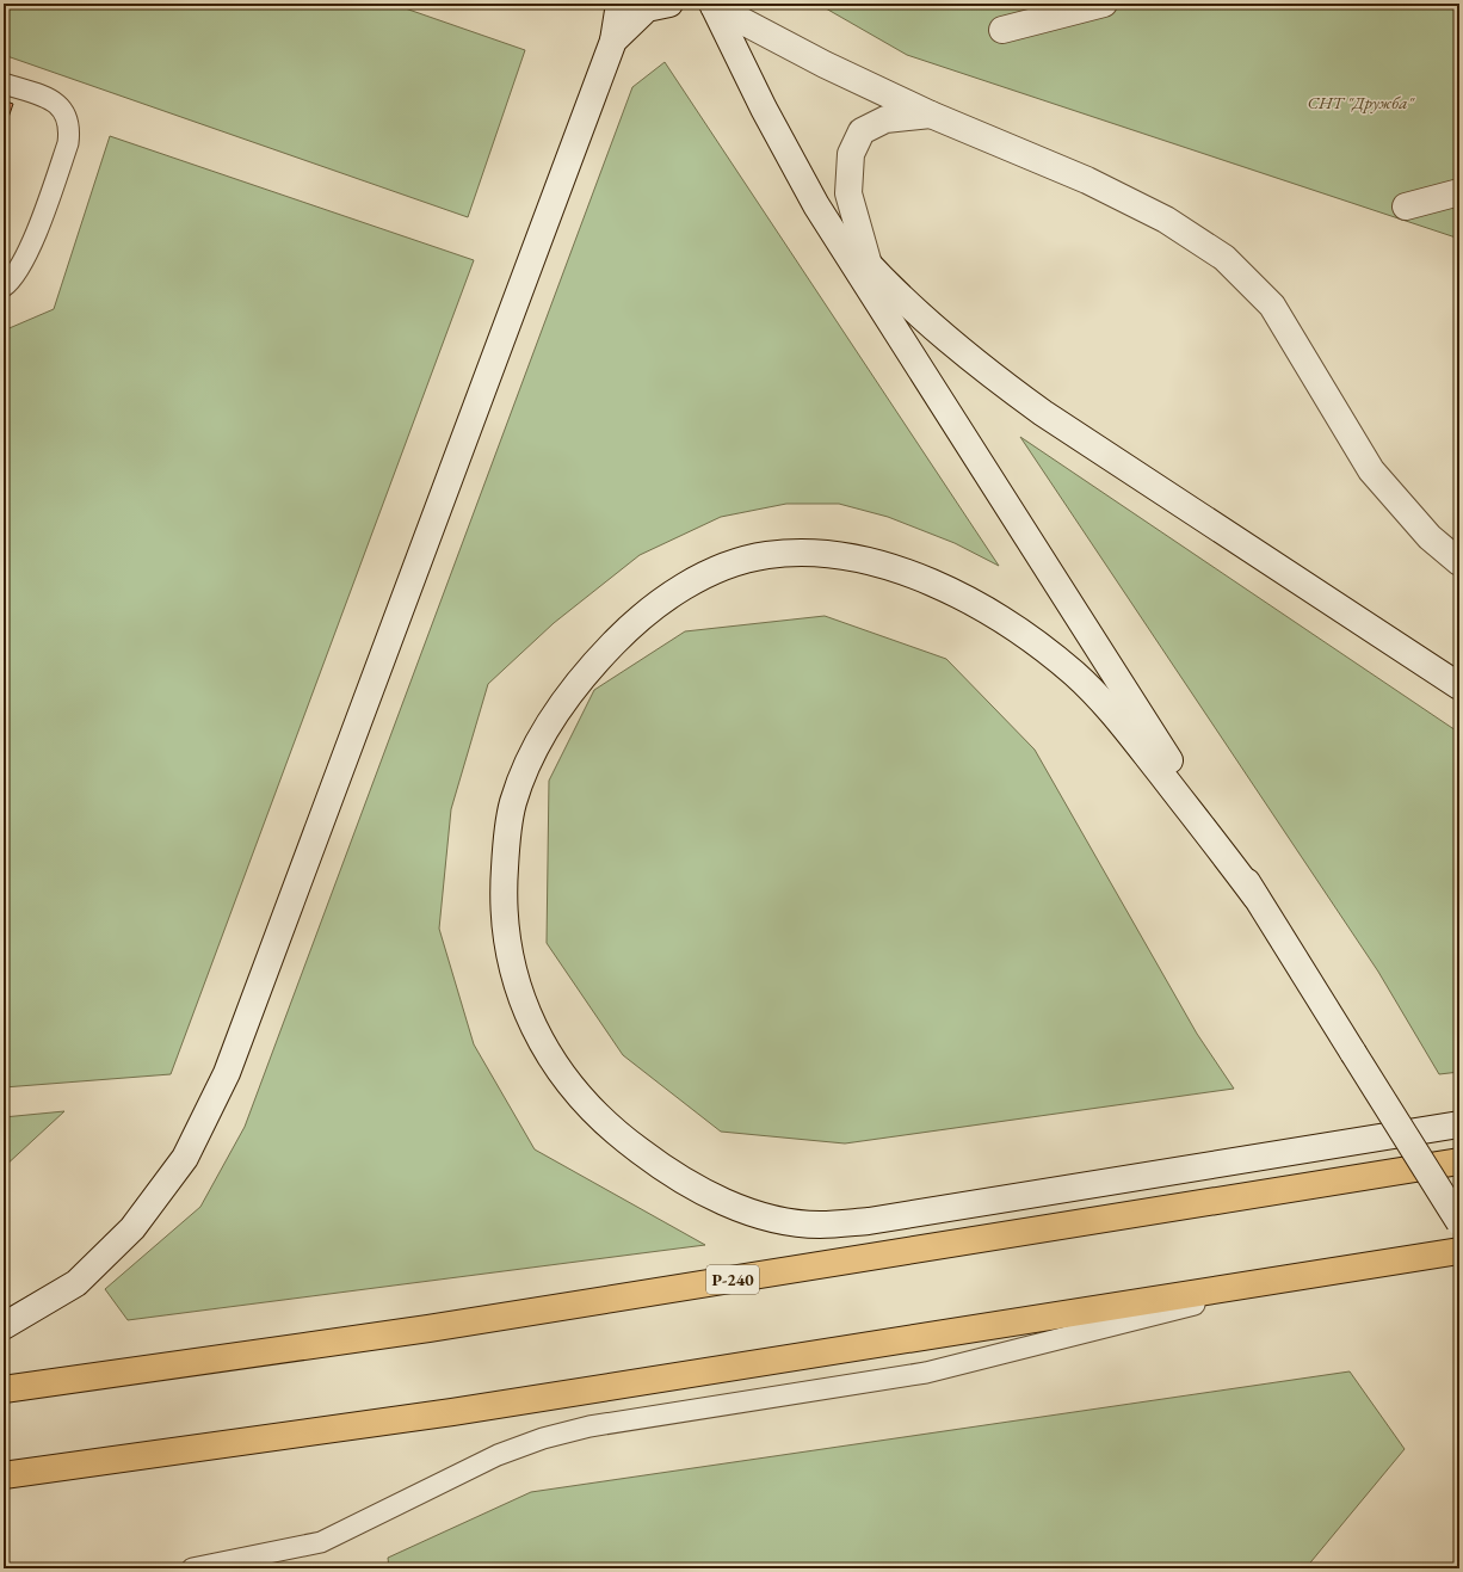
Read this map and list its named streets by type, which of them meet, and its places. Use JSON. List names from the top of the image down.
{
  "streets": {
    "highway": ["Р-240"]
  },
  "parks": ["СНТ \"Дружба\""]
}
